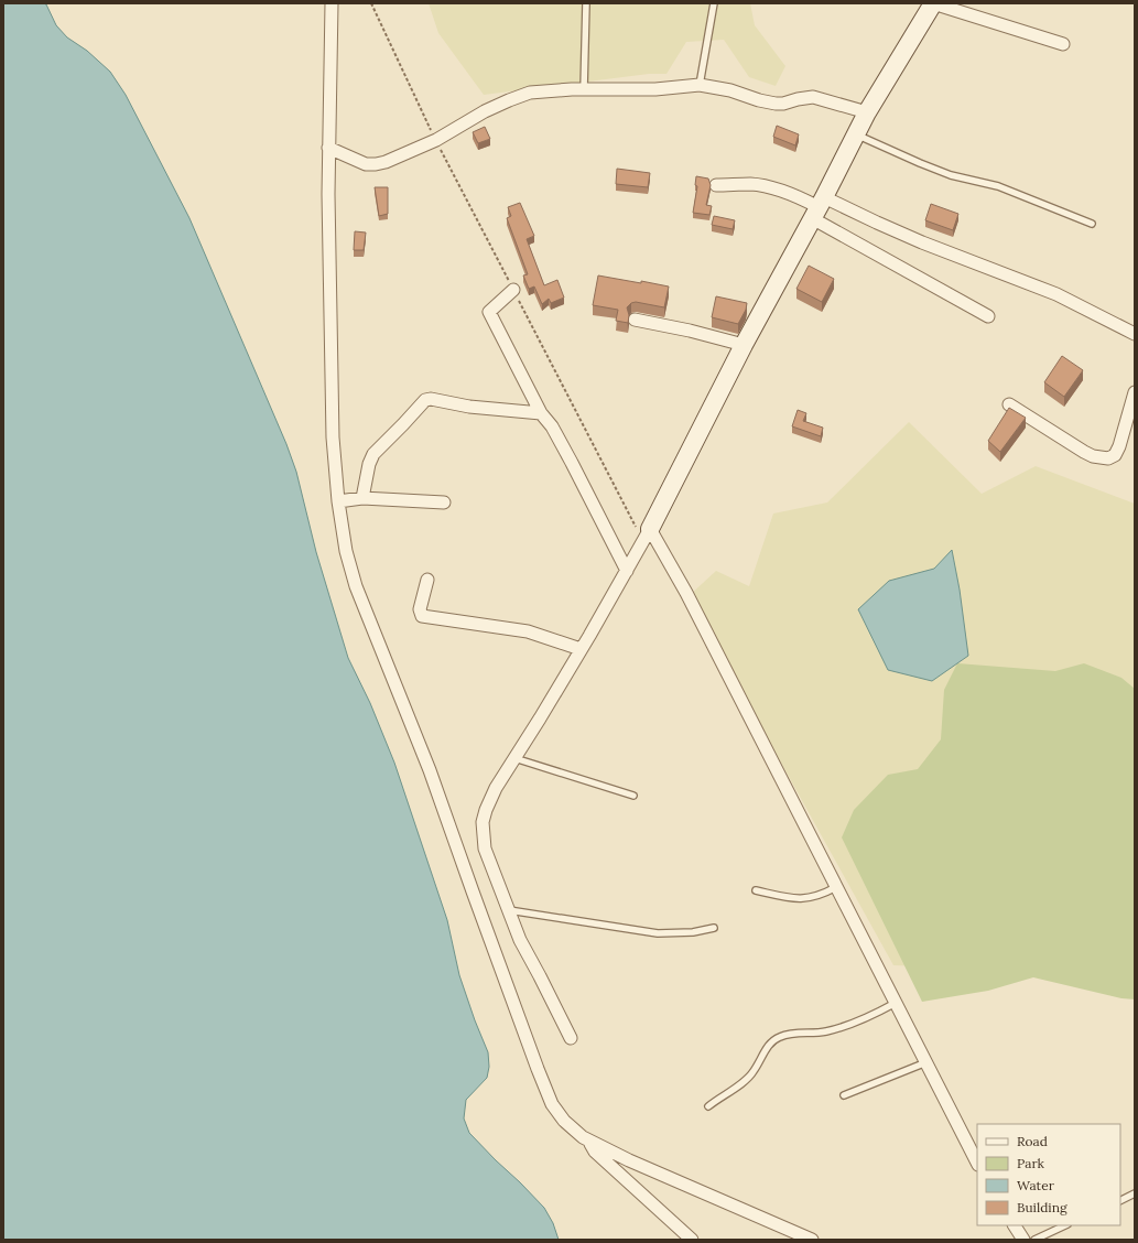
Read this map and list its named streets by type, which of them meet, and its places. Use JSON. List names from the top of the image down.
{
  "legend": [
    "Road",
    "Park",
    "Water",
    "Building"
  ]
}
